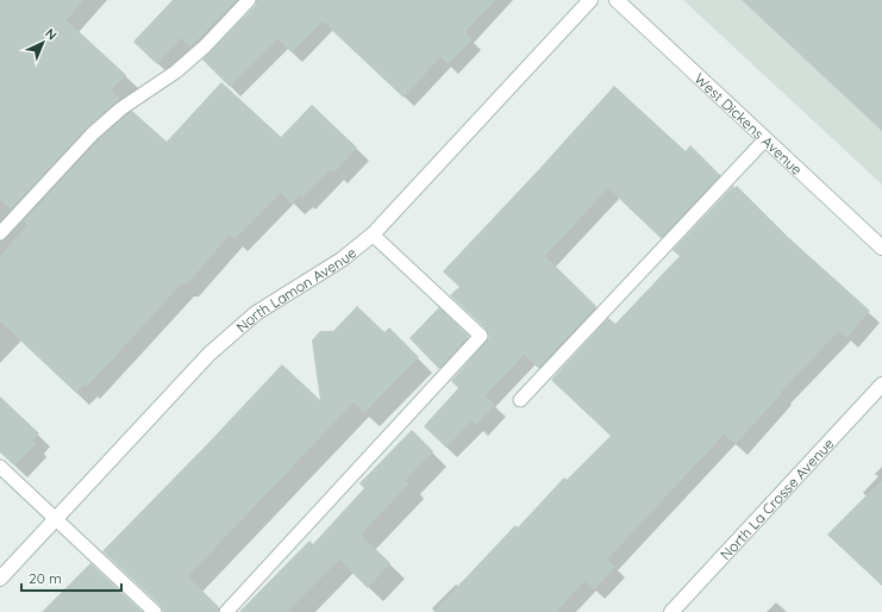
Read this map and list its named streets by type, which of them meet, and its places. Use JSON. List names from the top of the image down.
{
  "streets": {
    "street": ["West Dickens Avenue", "North Lamon Avenue", "North La Crosse Avenue"]
  },
  "scale_bar": "20 m",
  "north": "top right"
}
